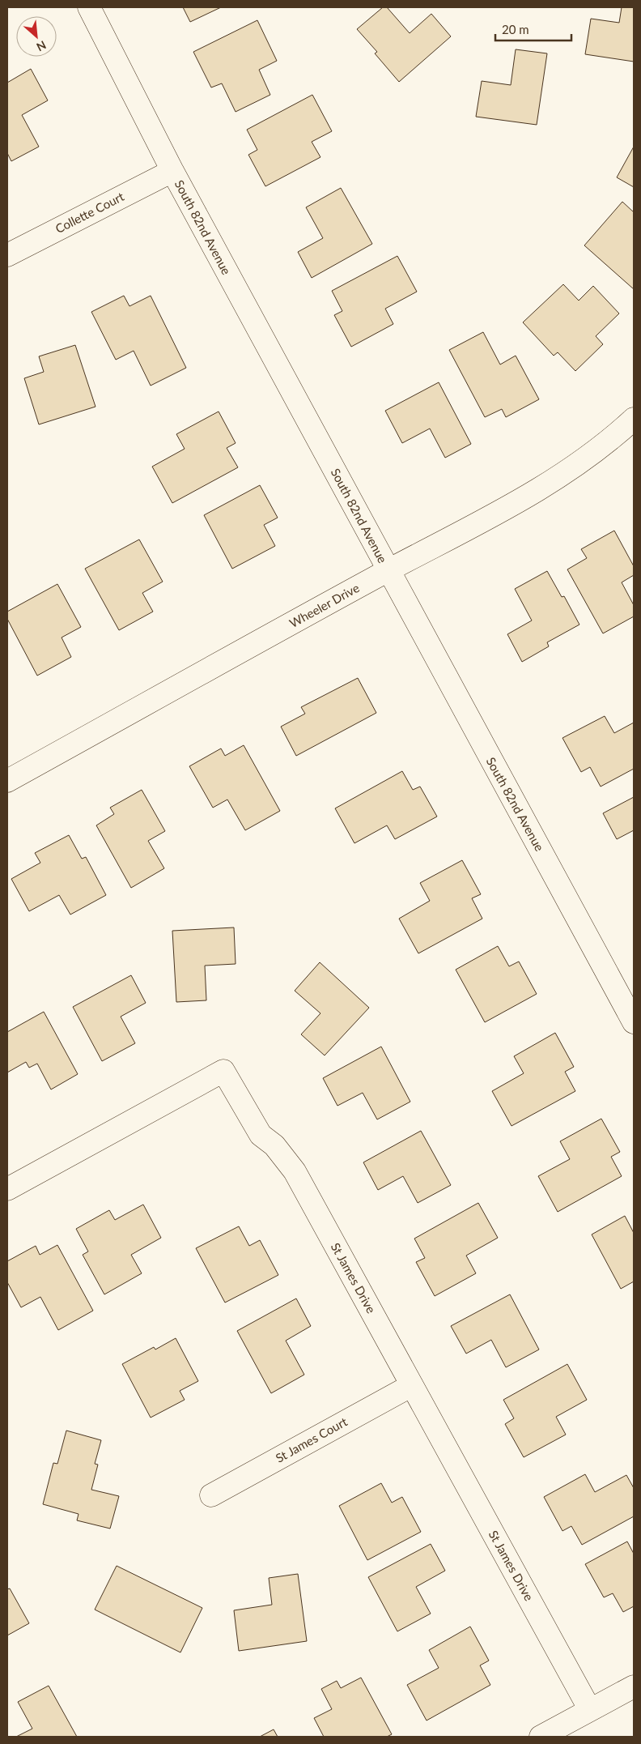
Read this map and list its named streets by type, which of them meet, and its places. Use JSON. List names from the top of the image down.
{
  "streets": {
    "street": [
      "Collette Court",
      "South 82nd Avenue",
      "Wheeler Drive",
      "St James Drive",
      "St James Court"
    ]
  },
  "crossings": [
    ["Collette Court", "South 82nd Avenue"],
    ["South 82nd Avenue", "Wheeler Drive"],
    ["St James Drive", "St James Court"]
  ],
  "scale_bar": "20 m",
  "north": "bottom right"
}
